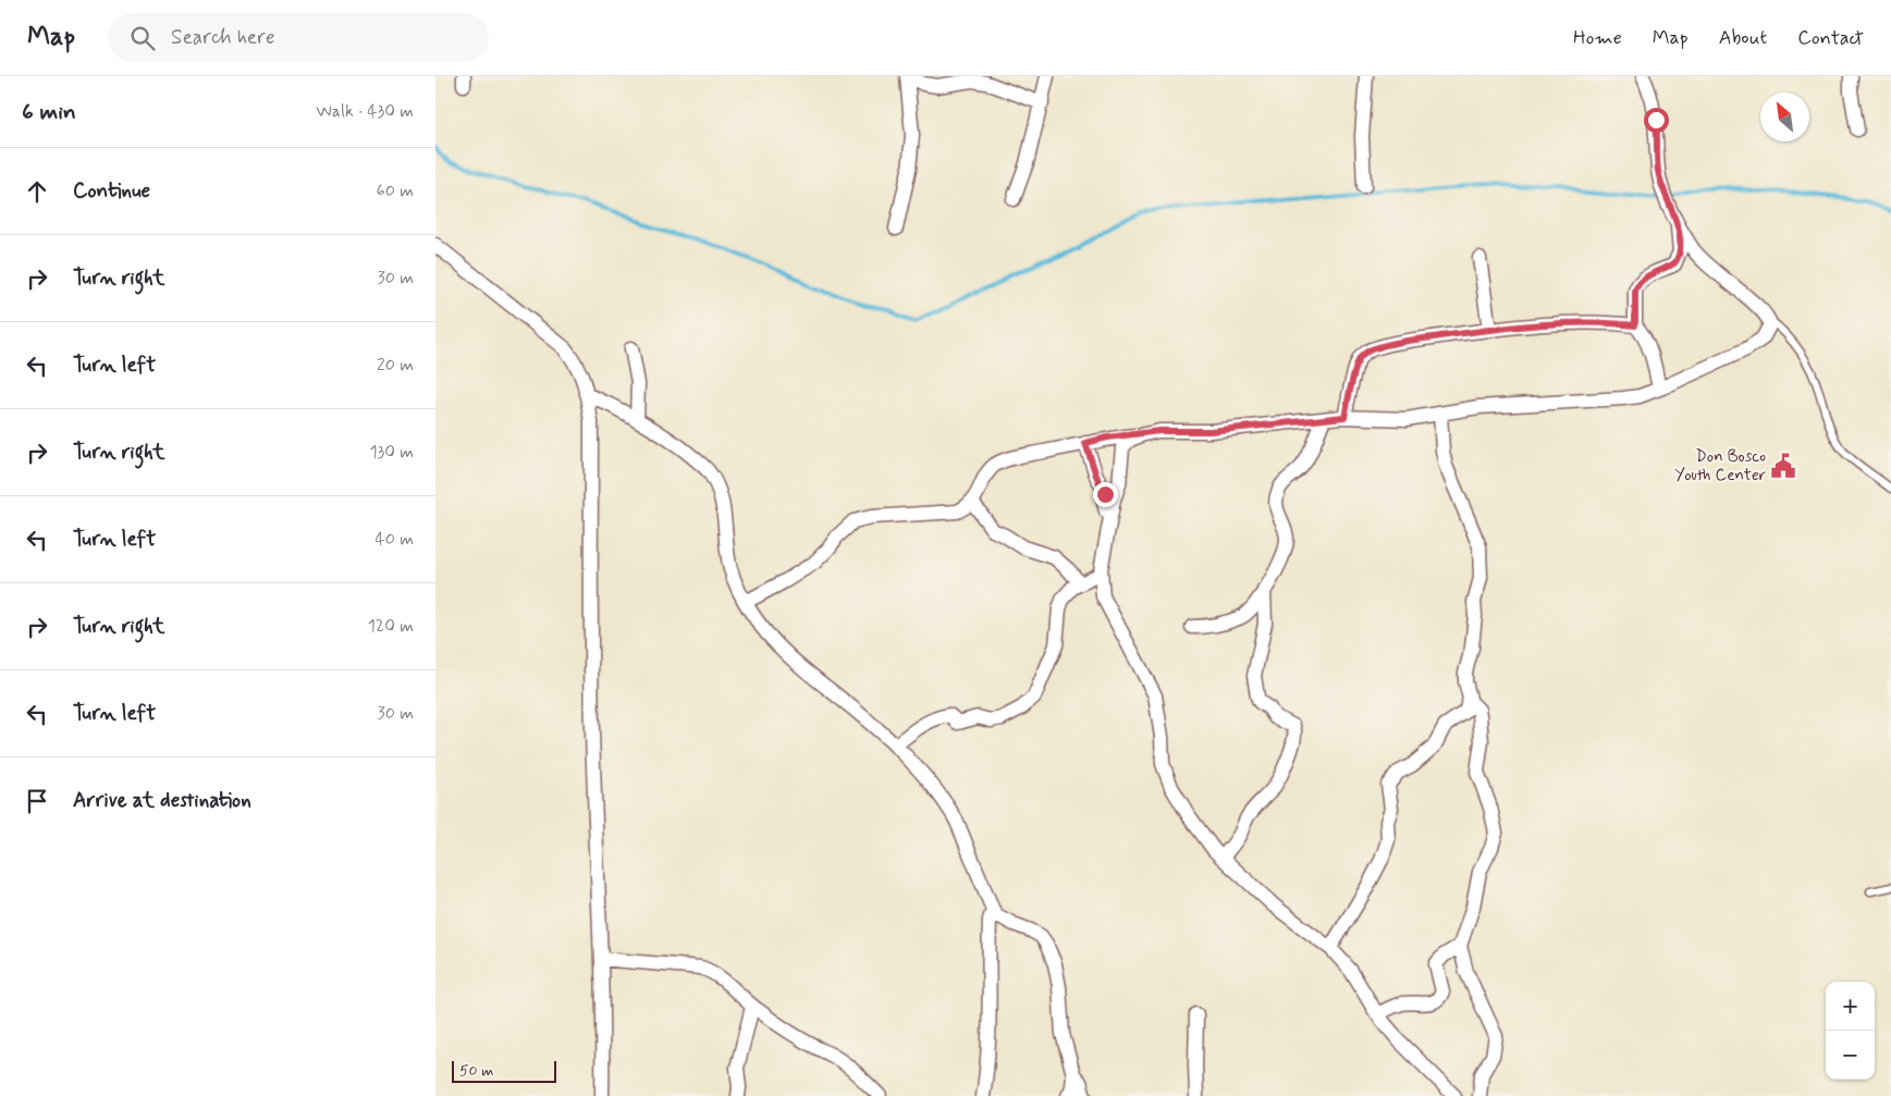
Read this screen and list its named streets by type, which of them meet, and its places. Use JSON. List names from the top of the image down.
{
  "places": {
    "public building": ["Don Bosco Youth Center"]
  },
  "scale_bar": "50 m",
  "north": "top left",
  "page": {
    "header": "Map",
    "search": "Search here",
    "nav": [
      "Home",
      "Map",
      "About",
      "Contact"
    ],
    "heading": ["6 min", "Walk · 430 m"],
    "list": [
      ["Continue", "60 m"],
      ["Turn right", "30 m"],
      ["Turn left", "20 m"],
      ["Turn right", "130 m"],
      ["Turn left", "40 m"],
      ["Turn right", "120 m"],
      ["Turn left", "30 m"],
      "Arrive at destination"
    ],
    "map_buttons": ["+", "−"],
    "scale": "50 m"
  }
}
